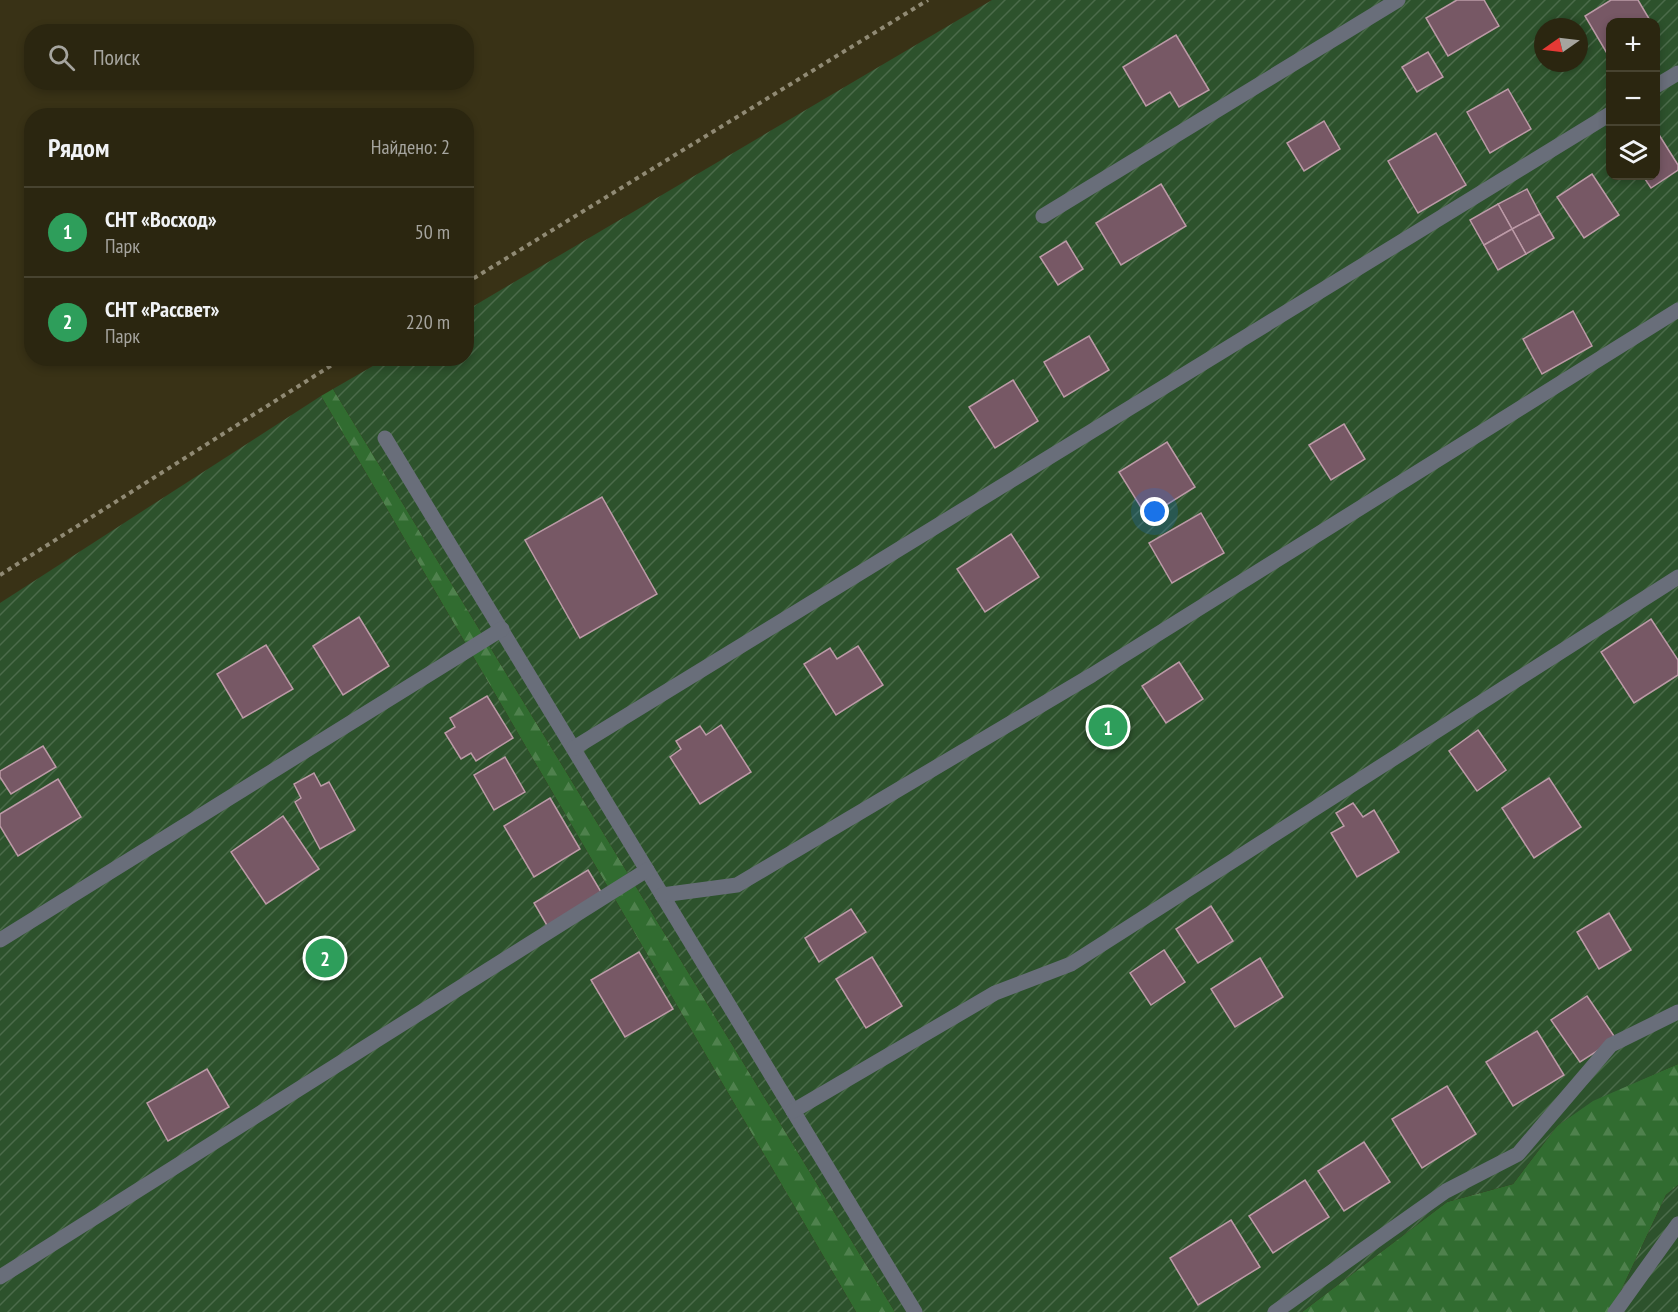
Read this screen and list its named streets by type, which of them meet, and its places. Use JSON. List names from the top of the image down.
{
  "north": "left",
  "page": {
    "map_buttons": ["+", "−"],
    "search": "Поиск",
    "heading": ["Рядом", "Найдено: 2"],
    "list": [
      {
        "mark": "1",
        "name": "СНТ «Восход»",
        "note": "Парк",
        "value": "50 m"
      },
      {
        "mark": "2",
        "name": "СНТ «Рассвет»",
        "note": "Парк",
        "value": "220 m"
      }
    ],
    "pins": ["1", "2"]
  }
}
